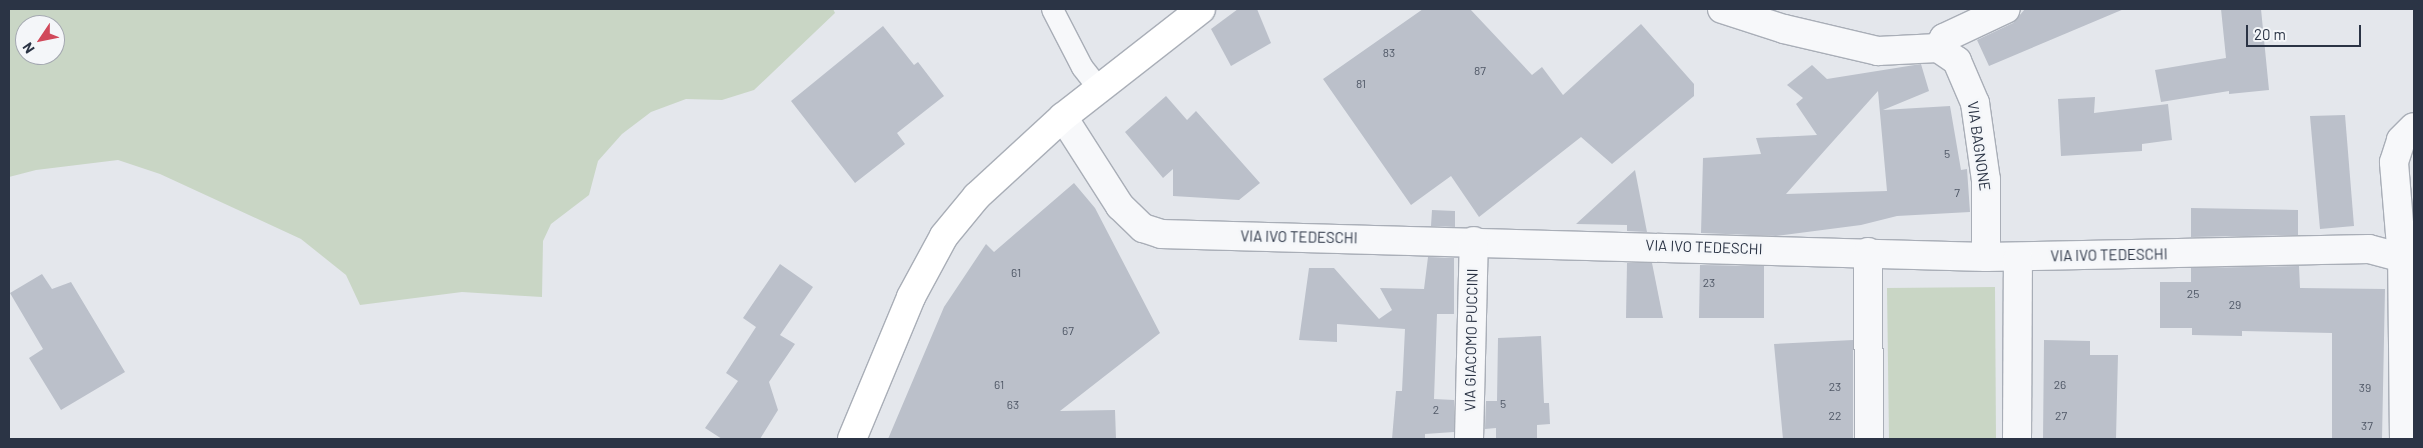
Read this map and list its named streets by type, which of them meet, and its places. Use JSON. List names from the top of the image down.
{
  "streets": {
    "street": ["VIA BAGNONE", "VIA IVO TEDESCHI", "VIA GIACOMO PUCCINI"]
  },
  "crossings": [
    ["VIA BAGNONE", "VIA IVO TEDESCHI"],
    ["VIA IVO TEDESCHI", "VIA GIACOMO PUCCINI"]
  ],
  "house_numbers": [
    "83",
    "87",
    "81",
    "5",
    "7",
    "61",
    "23",
    "25",
    "29",
    "67",
    "61",
    "26",
    "23",
    "39",
    "5",
    "63",
    "2",
    "22",
    "27",
    "37"
  ],
  "scale_bar": "20 m",
  "north": "bottom left"
}
